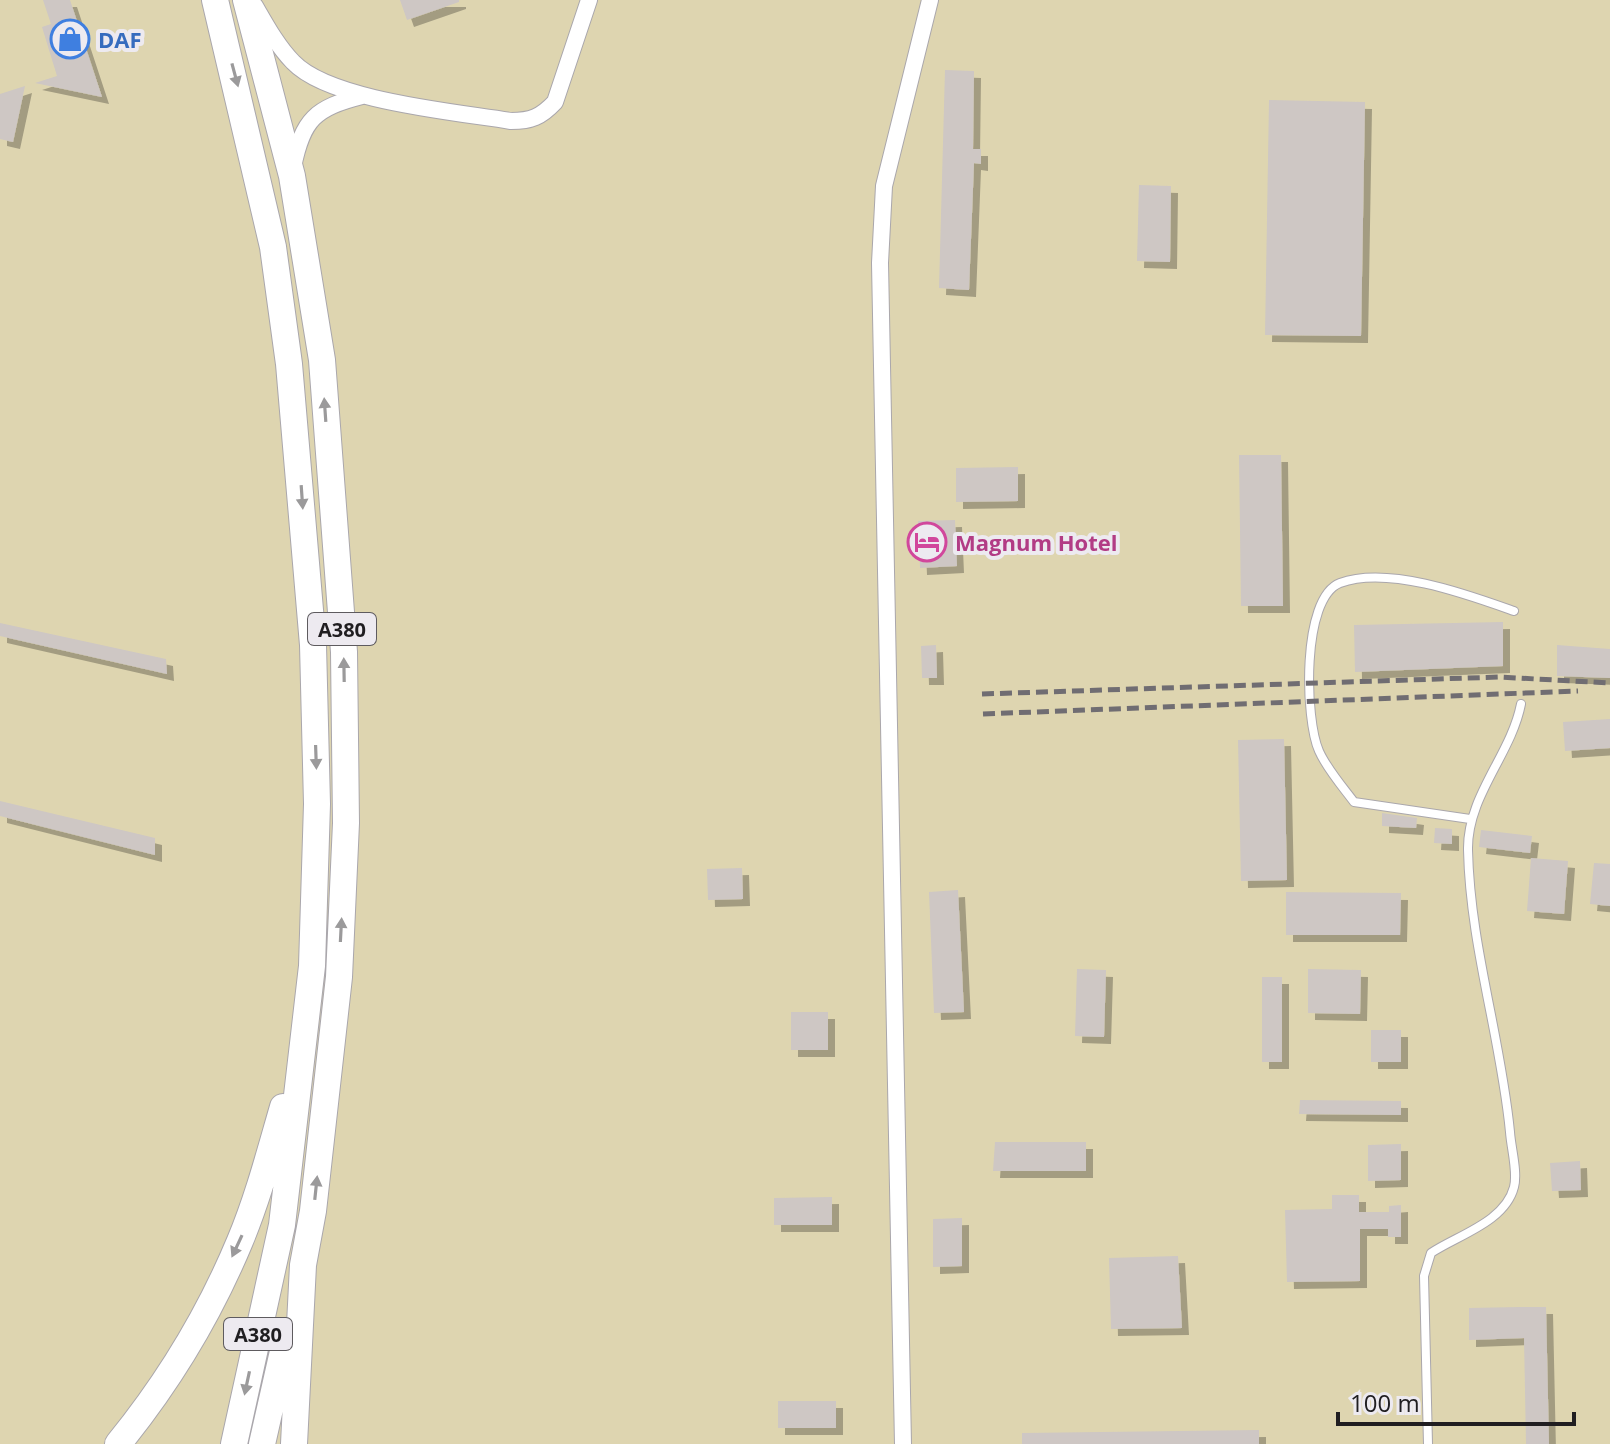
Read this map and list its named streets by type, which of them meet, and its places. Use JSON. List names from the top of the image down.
{
  "streets": {
    "highway": ["A380"]
  },
  "places": {
    "shop": ["DAF"],
    "hotel": ["Magnum Hotel"]
  },
  "scale_bar": "100 m"
}
